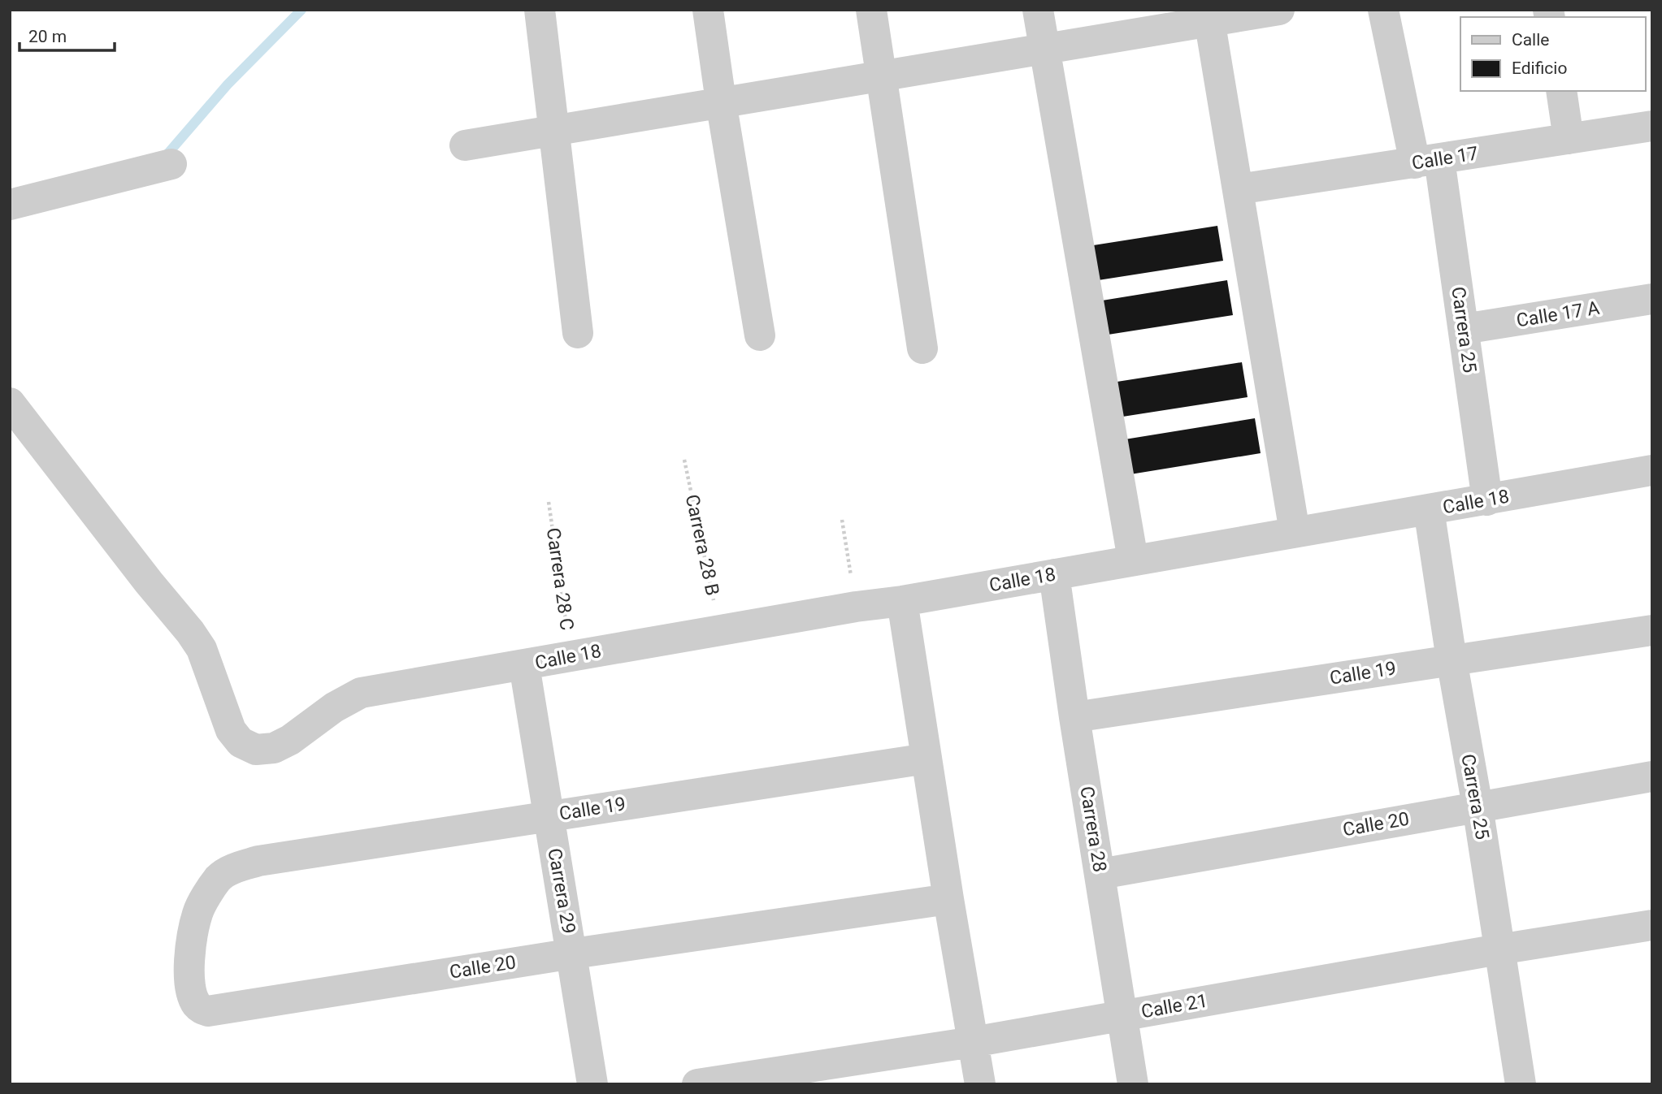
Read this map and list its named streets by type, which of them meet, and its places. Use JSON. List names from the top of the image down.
{
  "streets": {
    "street": [
      "Calle 17",
      "Calle 17 A",
      "Carrera 25",
      "Calle 18",
      "Calle 19",
      "Calle 20",
      "Carrera 28",
      "Carrera 29",
      "Calle 21"
    ],
    "path": ["Carrera 28 B", "Carrera 28 C"]
  },
  "crossings": [
    ["Calle 17", "Carrera 25"],
    ["Calle 17 A", "Carrera 25"],
    ["Carrera 25", "Calle 18"],
    ["Carrera 25", "Calle 19"],
    ["Carrera 25", "Calle 20"],
    ["Carrera 25", "Calle 21"],
    ["Calle 18", "Carrera 28 B"],
    ["Calle 18", "Carrera 28 C"],
    ["Calle 18", "Carrera 28"],
    ["Calle 18", "Carrera 29"],
    ["Calle 19", "Calle 20"],
    ["Calle 19", "Carrera 28"],
    ["Calle 19", "Carrera 29"],
    ["Calle 20", "Carrera 28"],
    ["Calle 20", "Carrera 29"],
    ["Carrera 28", "Calle 21"]
  ],
  "legend": ["Calle", "Edificio"],
  "scale_bar": "20 m"
}
